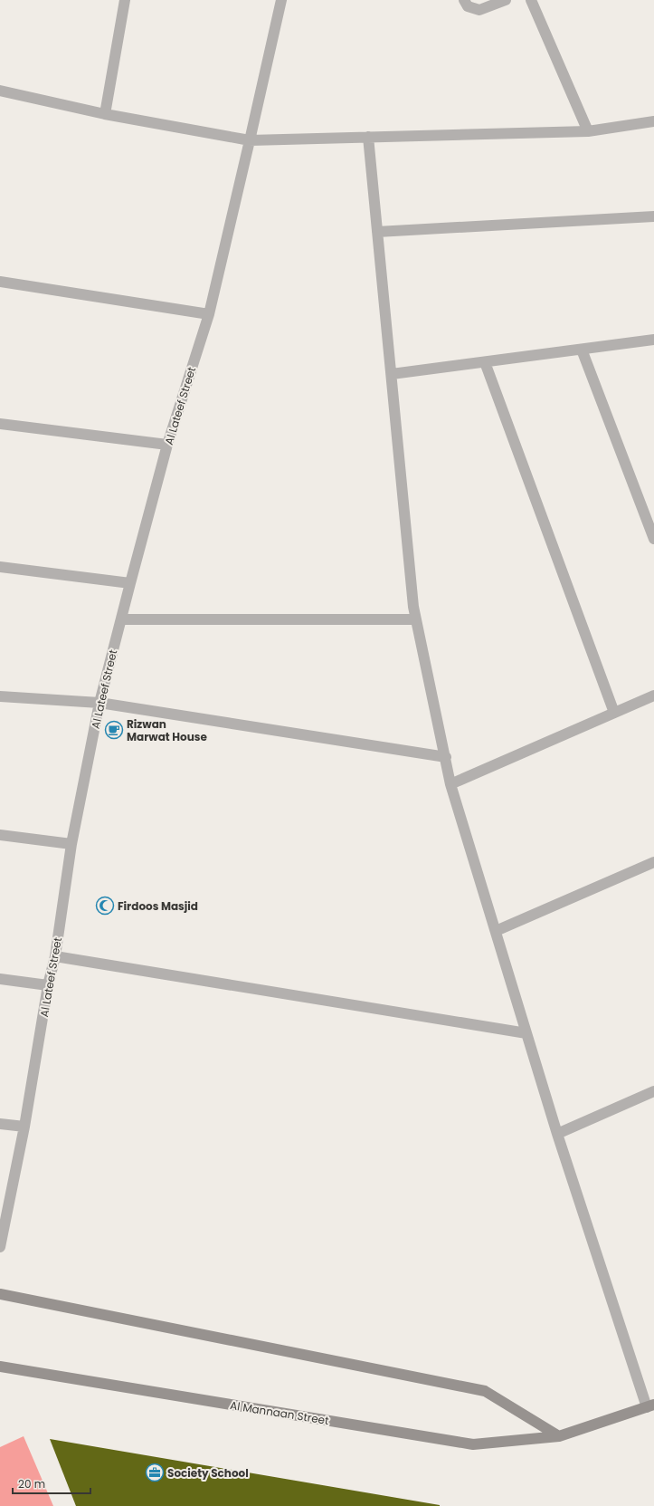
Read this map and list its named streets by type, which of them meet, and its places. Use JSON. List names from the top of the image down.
{
  "streets": {
    "street": ["Al Lateef Street", "Al Mannaan Street"]
  },
  "places": {
    "cafe": ["Rizwan Marwat House"],
    "mosque": ["Firdoos Masjid"],
    "office": ["Society School"]
  },
  "scale_bar": "20 m"
}
